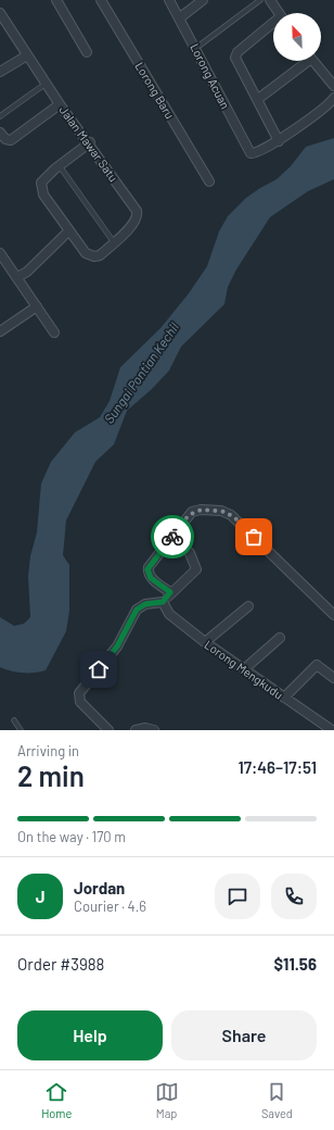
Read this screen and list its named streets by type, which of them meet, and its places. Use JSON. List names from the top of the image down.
{
  "streets": {
    "street": [
      "Lorong Acuan",
      "Lorong Baru",
      "Jalan Mawar Satu",
      "Lorong Mengkudu"
    ]
  },
  "water": ["Sungai Pontian Kechil"],
  "north": "top left",
  "page": {
    "heading": ["2 min", "Arriving in", "17:46–17:51"],
    "panel": [
      "Jordan",
      "Courier · 4.6",
      "Order #3988",
      "$11.56"
    ],
    "bar": "On the way · 170 m",
    "round": "J",
    "buttons": ["Help", "Share"],
    "tabs": ["Home", "Map", "Saved"]
  }
}
